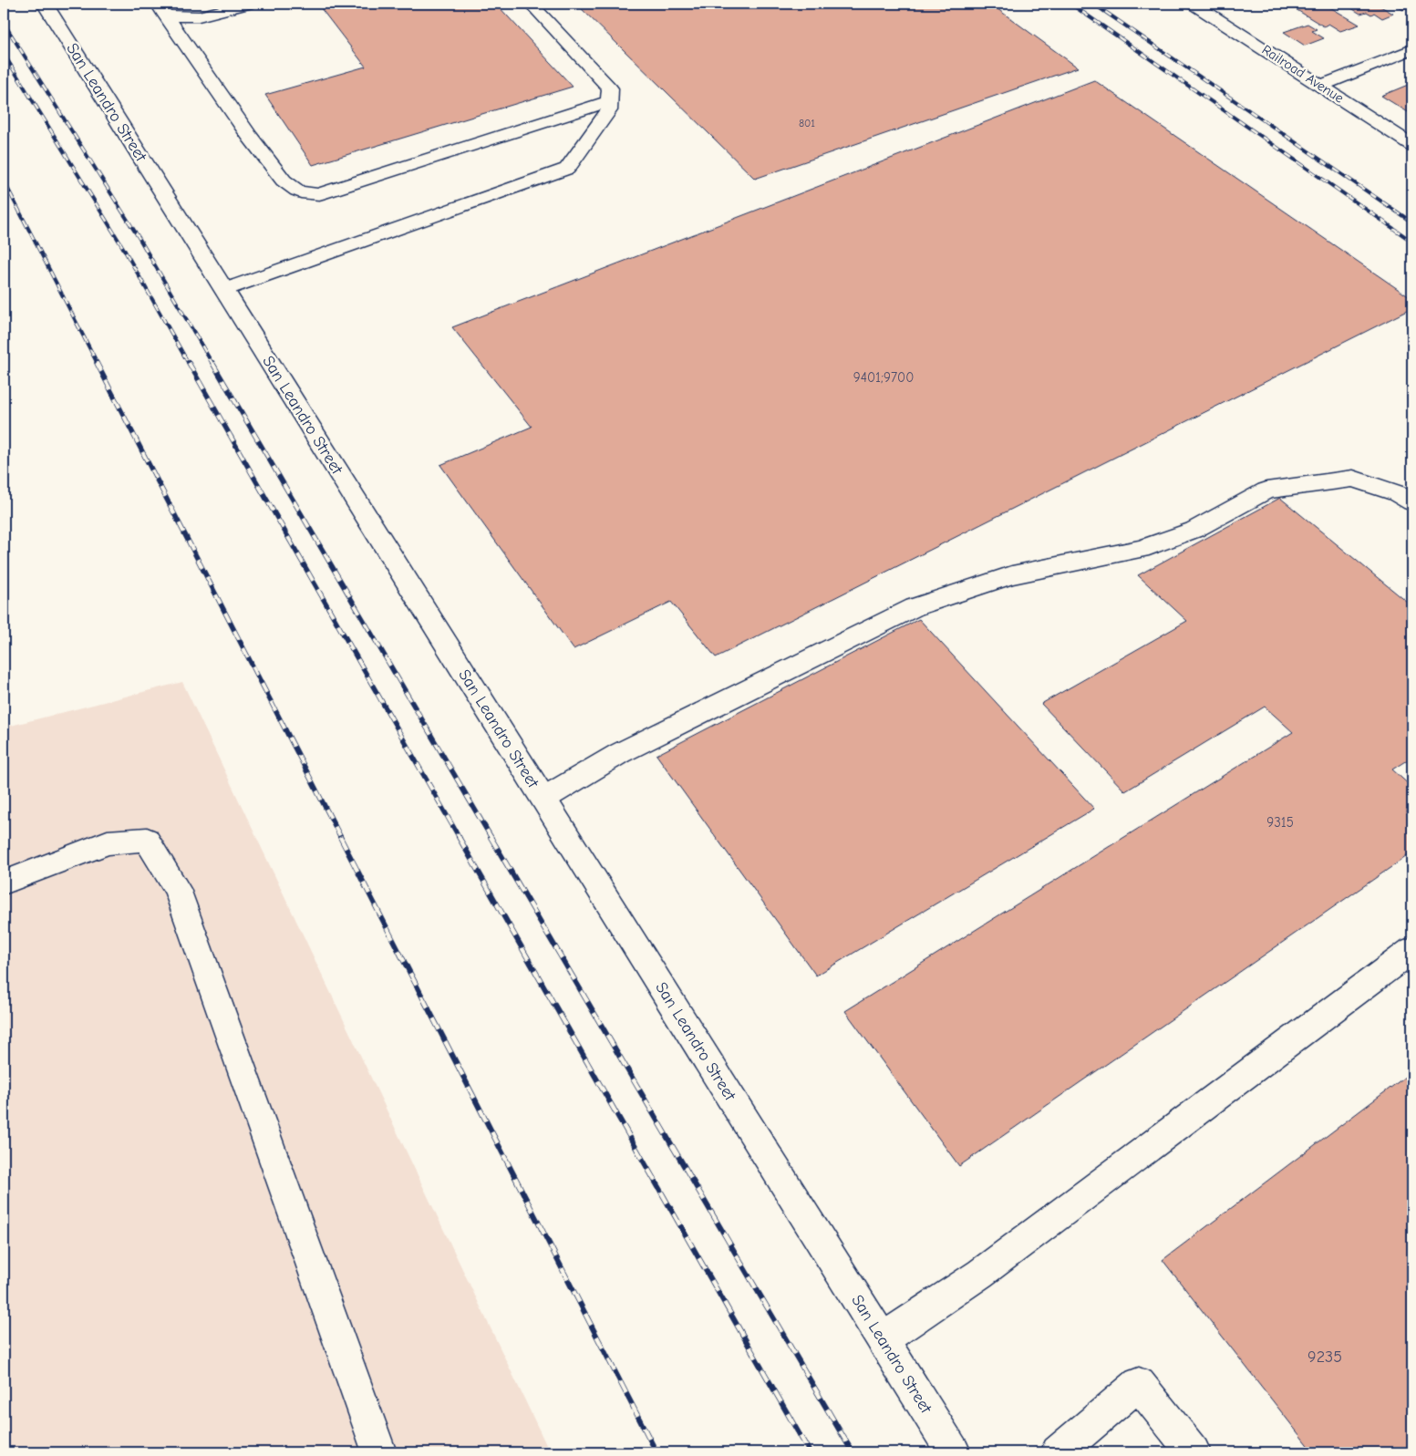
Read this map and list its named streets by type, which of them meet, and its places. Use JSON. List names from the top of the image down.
{
  "streets": {
    "main road": ["Railroad Avenue", "San Leandro Street"]
  },
  "house_numbers": [
    "801",
    "9401;9700",
    "9315",
    "9235"
  ]
}
